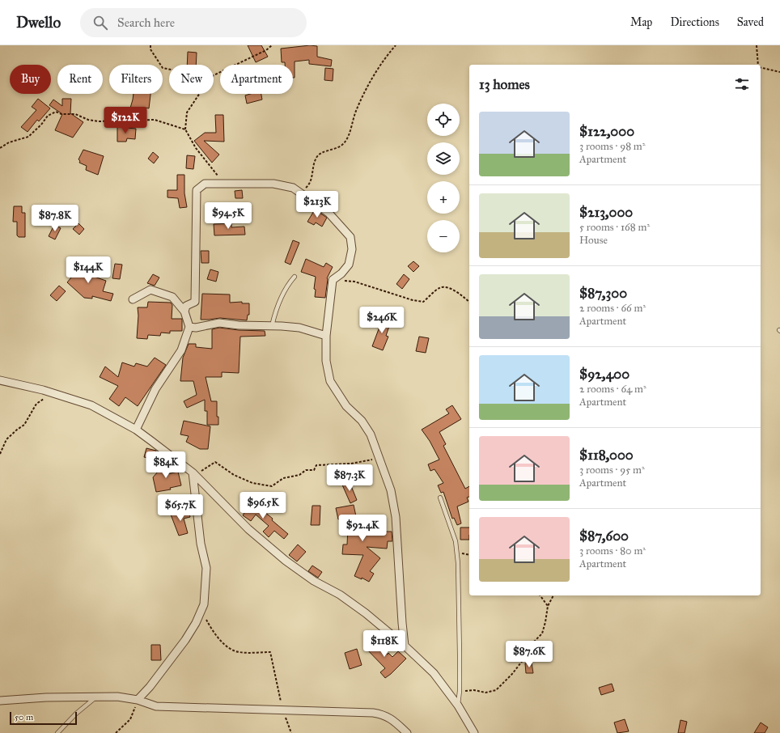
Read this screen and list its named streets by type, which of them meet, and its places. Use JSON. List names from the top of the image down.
{
  "scale_bar": "50 m",
  "page": {
    "header": "Dwello",
    "search": "Search here",
    "nav": ["Map", "Directions", "Saved"],
    "chip": [
      "Buy",
      "Rent",
      "Filters",
      "New",
      "Apartment"
    ],
    "heading": "13 homes",
    "map_buttons": ["+", "−"],
    "list": [
      {
        "name": "$122,000",
        "note": "3 rooms · 98 m² · Apartment"
      },
      {
        "name": "$213,000",
        "note": "5 rooms · 168 m² · House"
      },
      {
        "name": "$87,300",
        "note": "2 rooms · 66 m² · Apartment"
      },
      {
        "name": "$92,400",
        "note": "2 rooms · 64 m² · Apartment"
      },
      {
        "name": "$118,000",
        "note": "3 rooms · 95 m² · Apartment"
      },
      {
        "name": "$87,600",
        "note": "3 rooms · 80 m² · Apartment"
      }
    ],
    "price": [
      "$122K",
      "$213K",
      "$94.5K",
      "$87.8K",
      "$144K",
      "$246K",
      "$84K",
      "$87.3K",
      "$96.5K",
      "$65.7K",
      "$92.4K",
      "$118K",
      "$87.6K"
    ],
    "scale": "50 m"
  }
}
